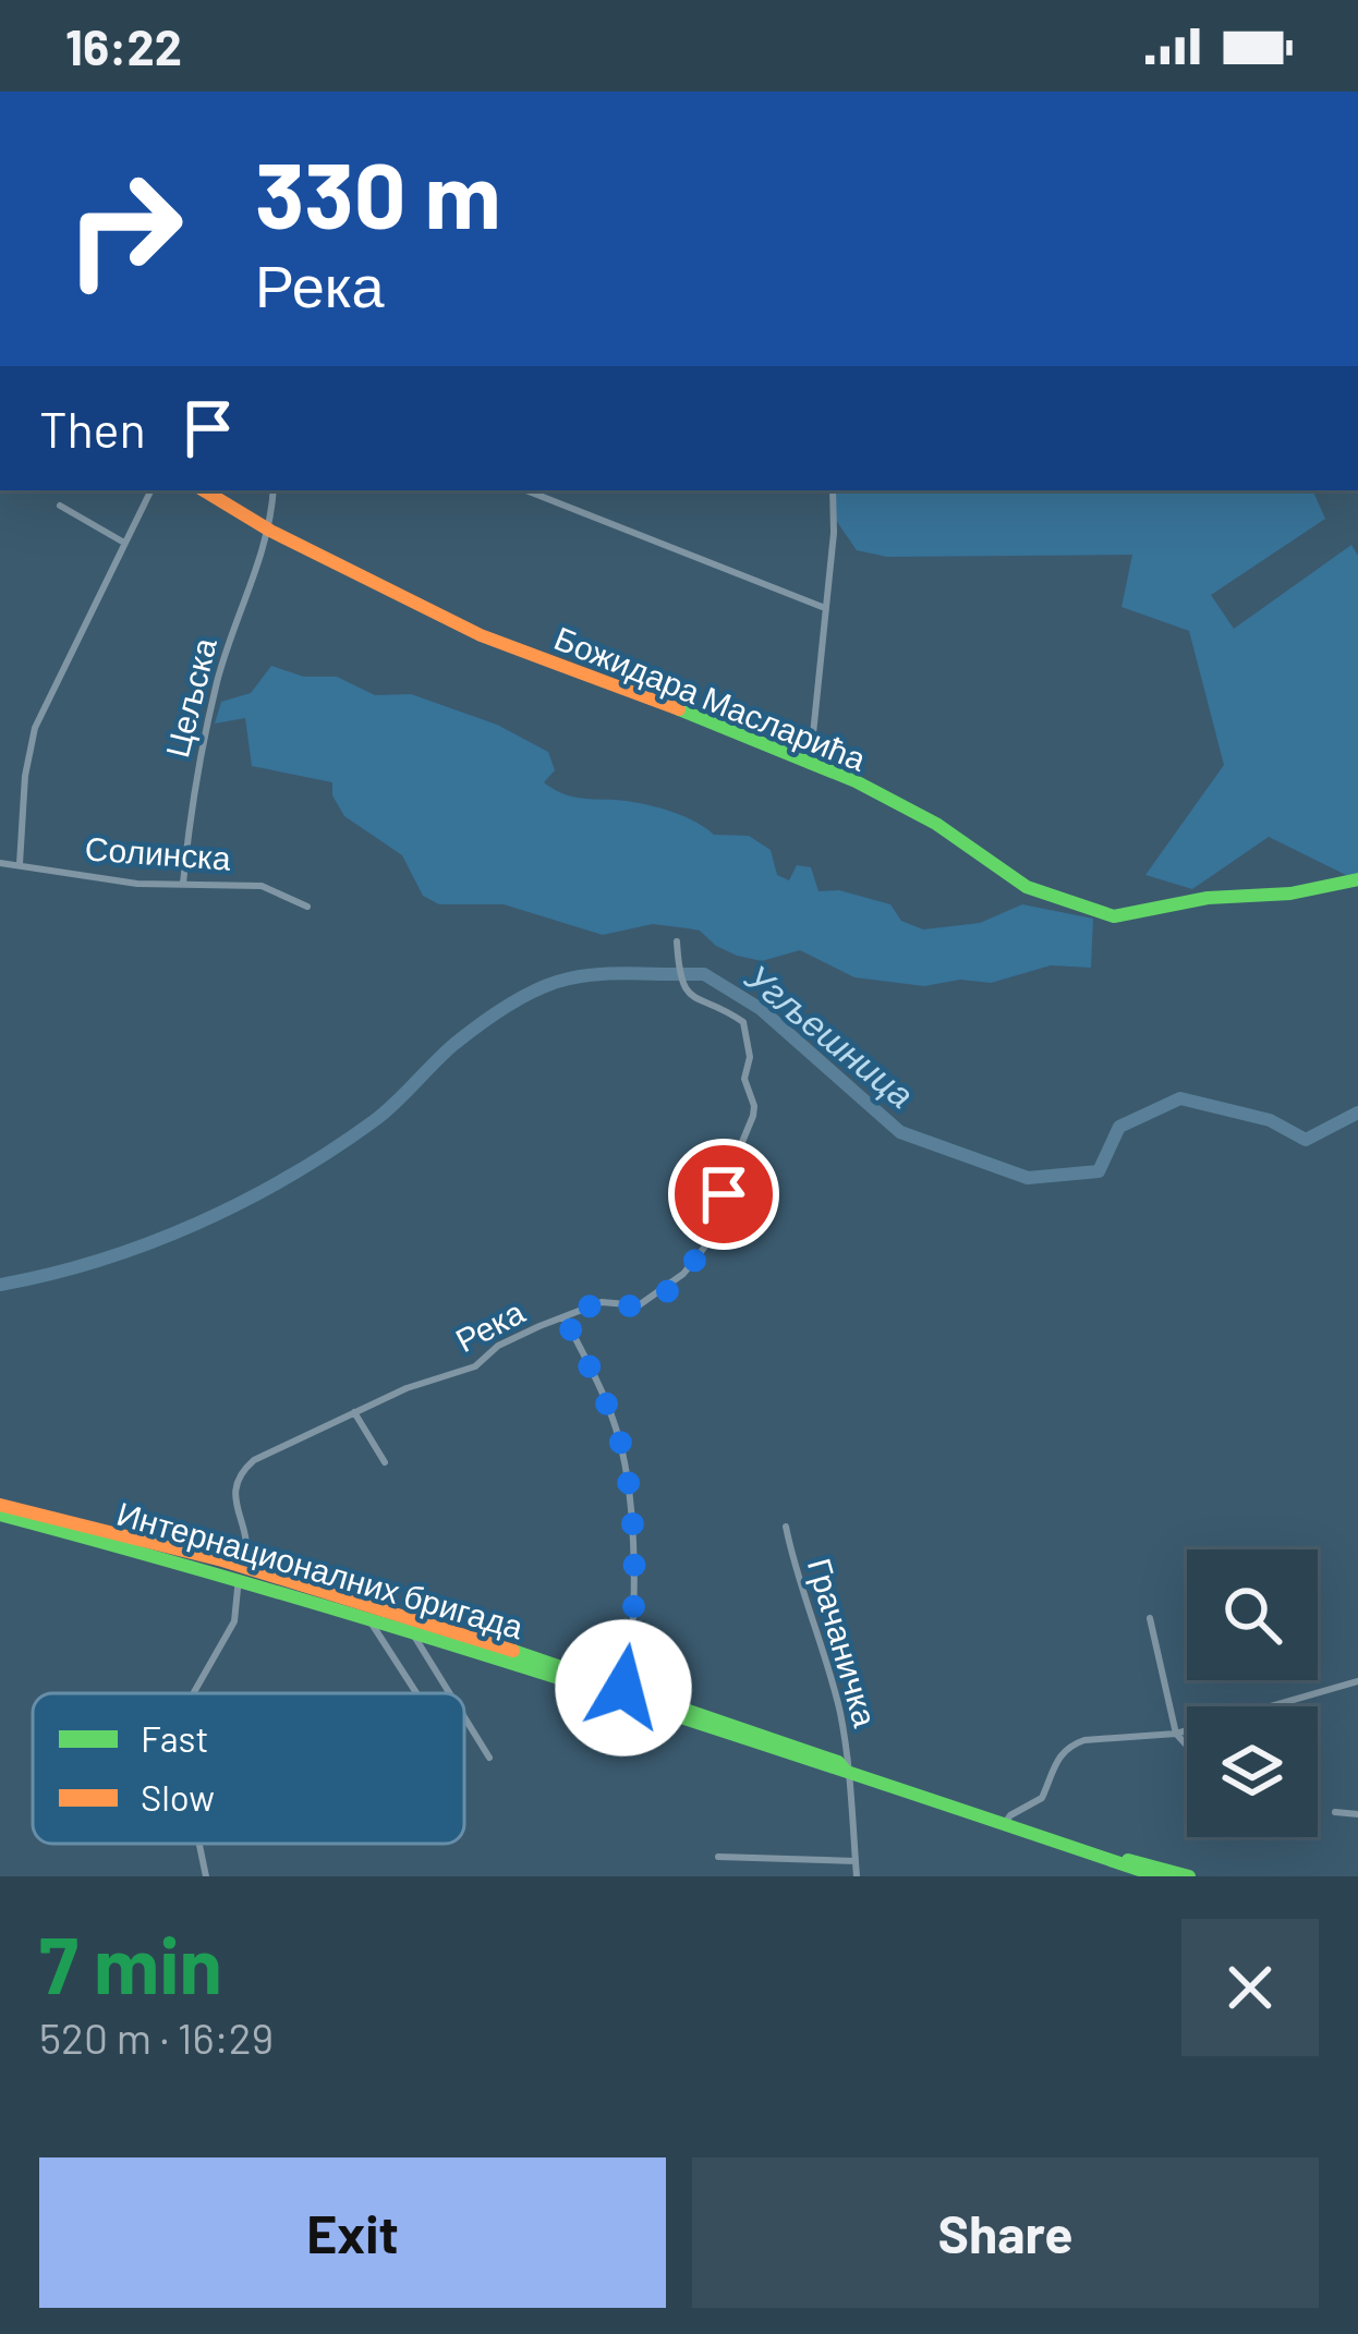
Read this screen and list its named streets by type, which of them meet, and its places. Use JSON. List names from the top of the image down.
{
  "streets": {
    "main road": ["Божидара Масларића", "Интернационалних бригада"],
    "street": [
      "Цељска",
      "Солинска",
      "Река",
      "Грачаничка"
    ]
  },
  "crossings": [
    ["Цељска", "Божидара Масларића"],
    ["Цељска", "Солинска"],
    ["Река", "Интернационалних бригада"],
    ["Интернационалних бригада", "Грачаничка"]
  ],
  "water": ["Угљешница"],
  "legend": ["Fast", "Slow"],
  "page": {
    "status": "16:22",
    "turn": ["330 m", "Река"],
    "then": "Then",
    "heading": ["7 min", "520 m · 16:29"],
    "buttons": ["Exit", "Share"]
  }
}
